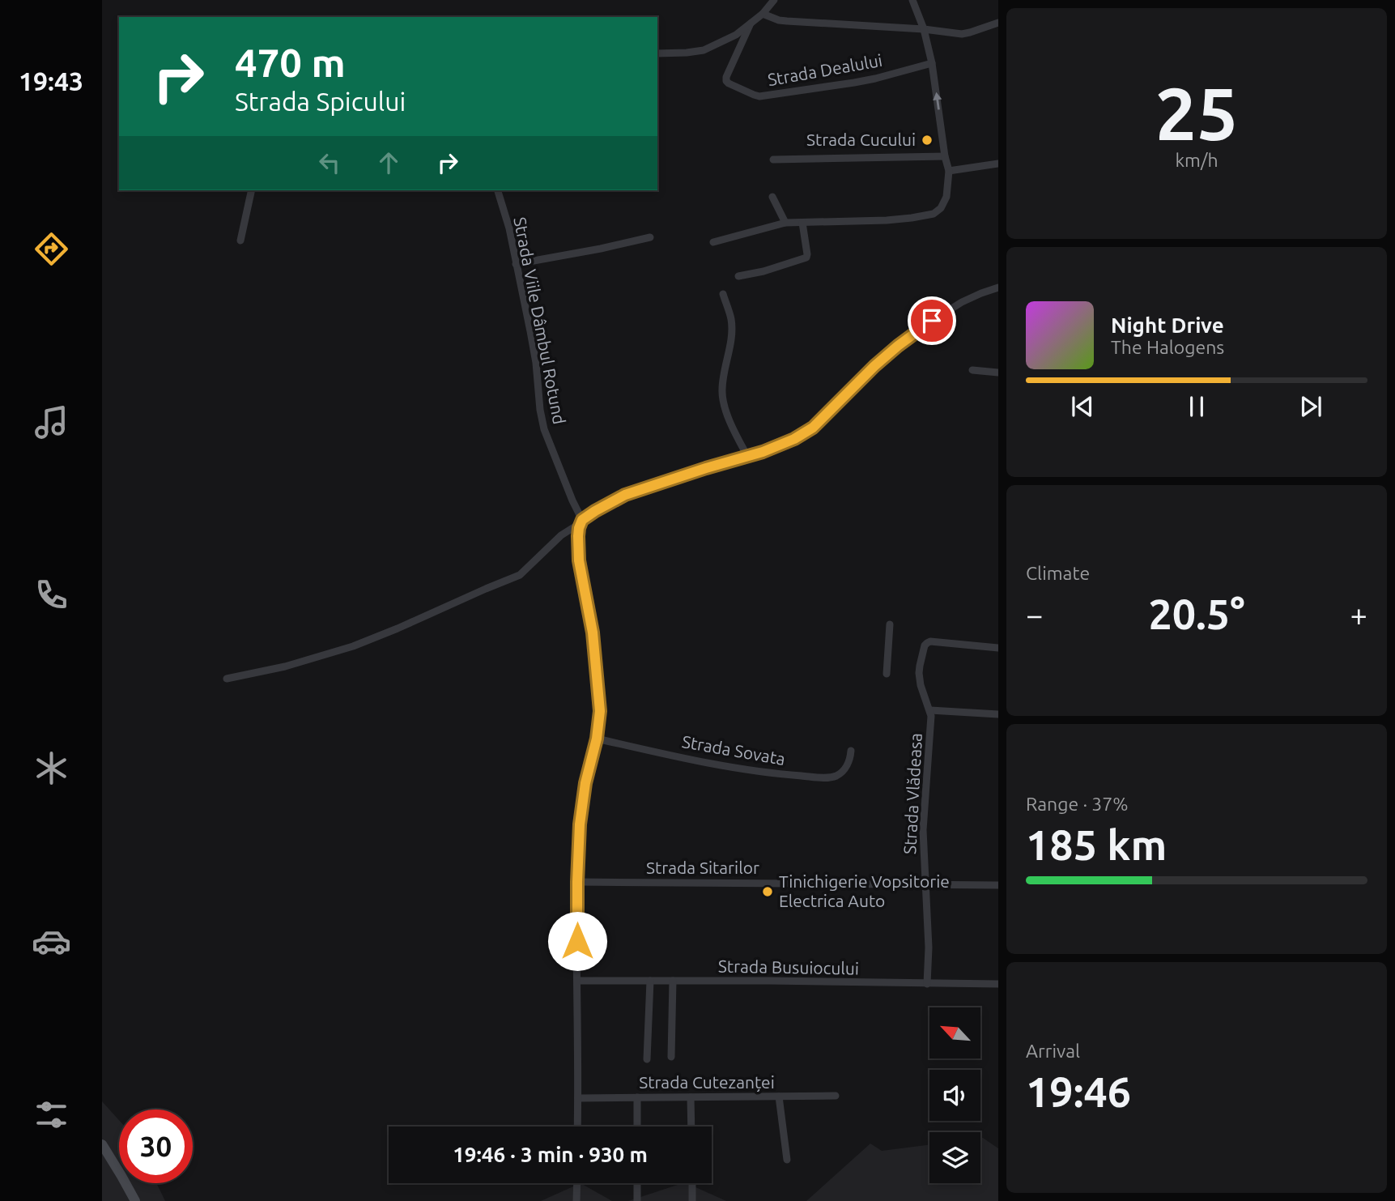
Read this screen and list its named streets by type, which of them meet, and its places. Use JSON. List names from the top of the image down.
{
  "streets": {
    "street": [
      "Strada Dealului",
      "Strada Viile Dâmbul Rotund",
      "Strada Sovata",
      "Strada Vlădeasa",
      "Strada Sitarilor",
      "Strada Busuiocului",
      "Strada Cutezanței"
    ]
  },
  "crossings": [
    ["Strada Vlădeasa", "Strada Sitarilor"],
    ["Strada Vlădeasa", "Strada Busuiocului"]
  ],
  "places": ["Strada Cucului", "Tinichigerie Vopsitorie Electrica Auto"],
  "north": "top left",
  "page": {
    "tabs": "19:43",
    "tile": [
      ["25", "km/h"],
      "Climate",
      ["Range · 37%", "185 km"],
      ["Arrival", "19:46"]
    ],
    "turn": ["470 m", "Strada Spicului"],
    "song": ["Night Drive", "The Halogens"],
    "heat": ["−", "20.5°", "+"],
    "limit": "30",
    "trip": "19:46 · 3 min · 930 m"
  }
}
